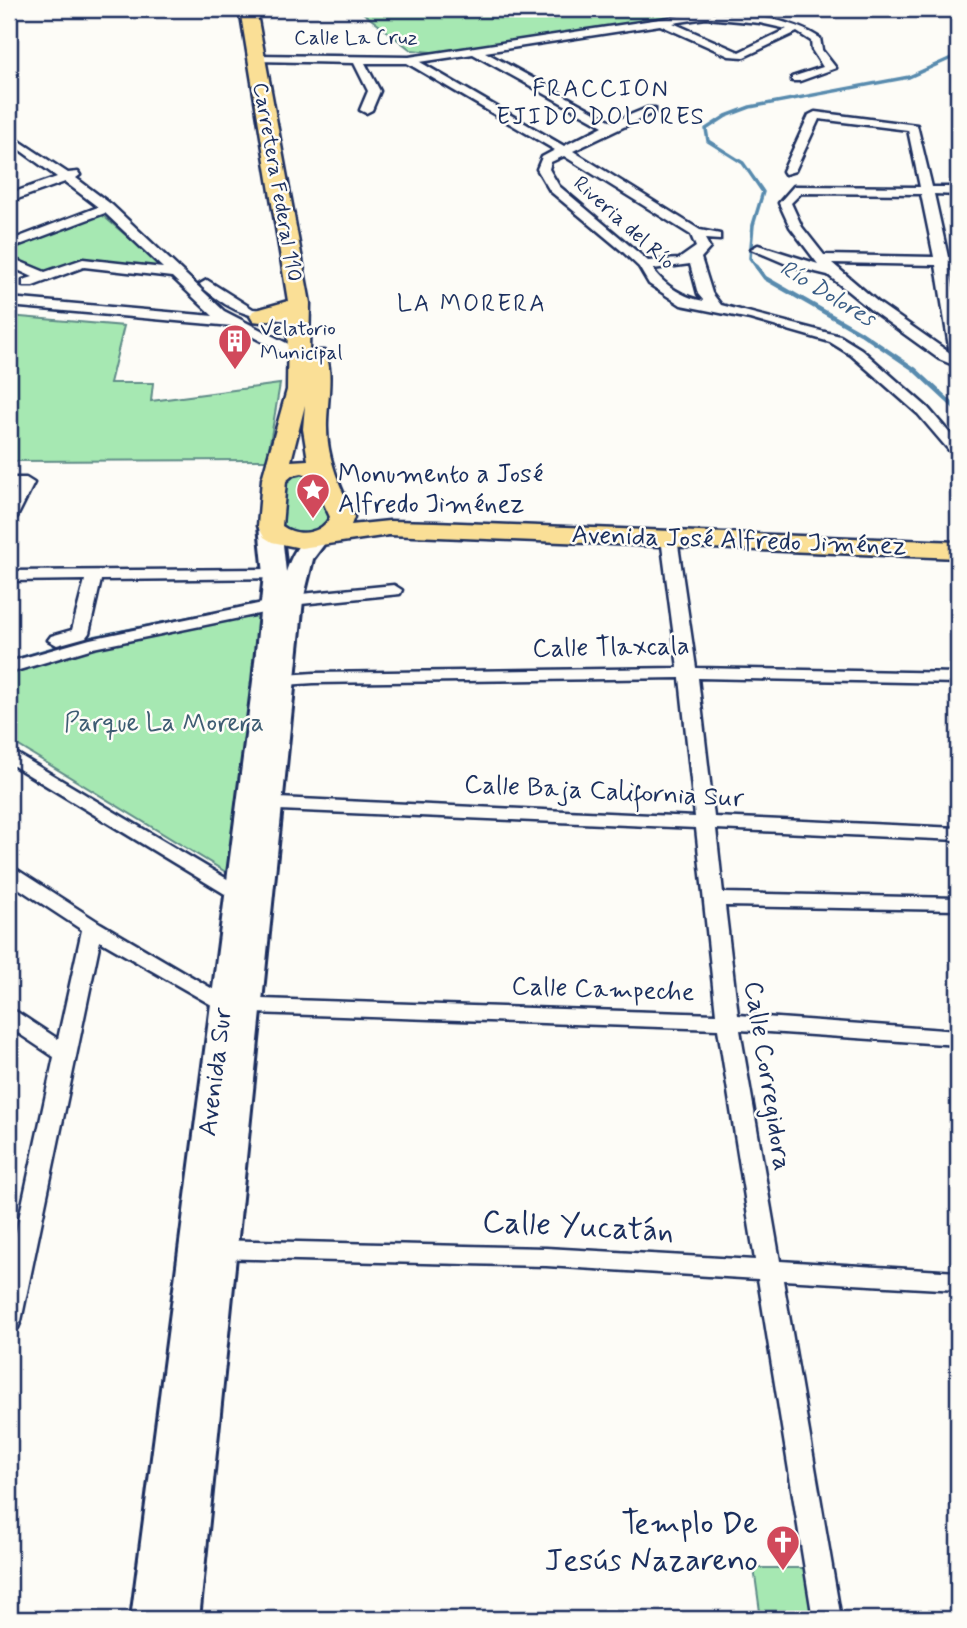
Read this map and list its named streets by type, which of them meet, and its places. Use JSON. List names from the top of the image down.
{
  "streets": {
    "main road": ["Carretera Federal 110", "Avenida José Alfredo Jiménez", "Avenida Sur"],
    "street": [
      "Calle La Cruz",
      "Riveria del Río",
      "Calle Tlaxcala",
      "Calle Baja California Sur",
      "Calle Campeche",
      "Calle Corregidora",
      "Calle Yucatán"
    ]
  },
  "crossings": [
    ["Calle La Cruz", "Carretera Federal 110"],
    ["Carretera Federal 110", "Avenida Sur"],
    ["Avenida José Alfredo Jiménez", "Calle Corregidora"],
    ["Calle Tlaxcala", "Avenida Sur"],
    ["Calle Tlaxcala", "Calle Corregidora"],
    ["Calle Baja California Sur", "Avenida Sur"],
    ["Calle Baja California Sur", "Calle Corregidora"],
    ["Calle Campeche", "Avenida Sur"],
    ["Calle Campeche", "Calle Corregidora"],
    ["Avenida Sur", "Calle Yucatán"],
    ["Calle Corregidora", "Calle Yucatán"]
  ],
  "districts": ["FRACCION EJIDO DOLORES", "LA MORERA"],
  "water": ["Río Dolores"],
  "parks": ["Parque La Morera"],
  "places": {
    "building": ["Velatorio Municipal"],
    "place": ["Monumento a José Alfredo Jiménez"],
    "church": ["Templo De Jesús Nazareno"]
  }
}
